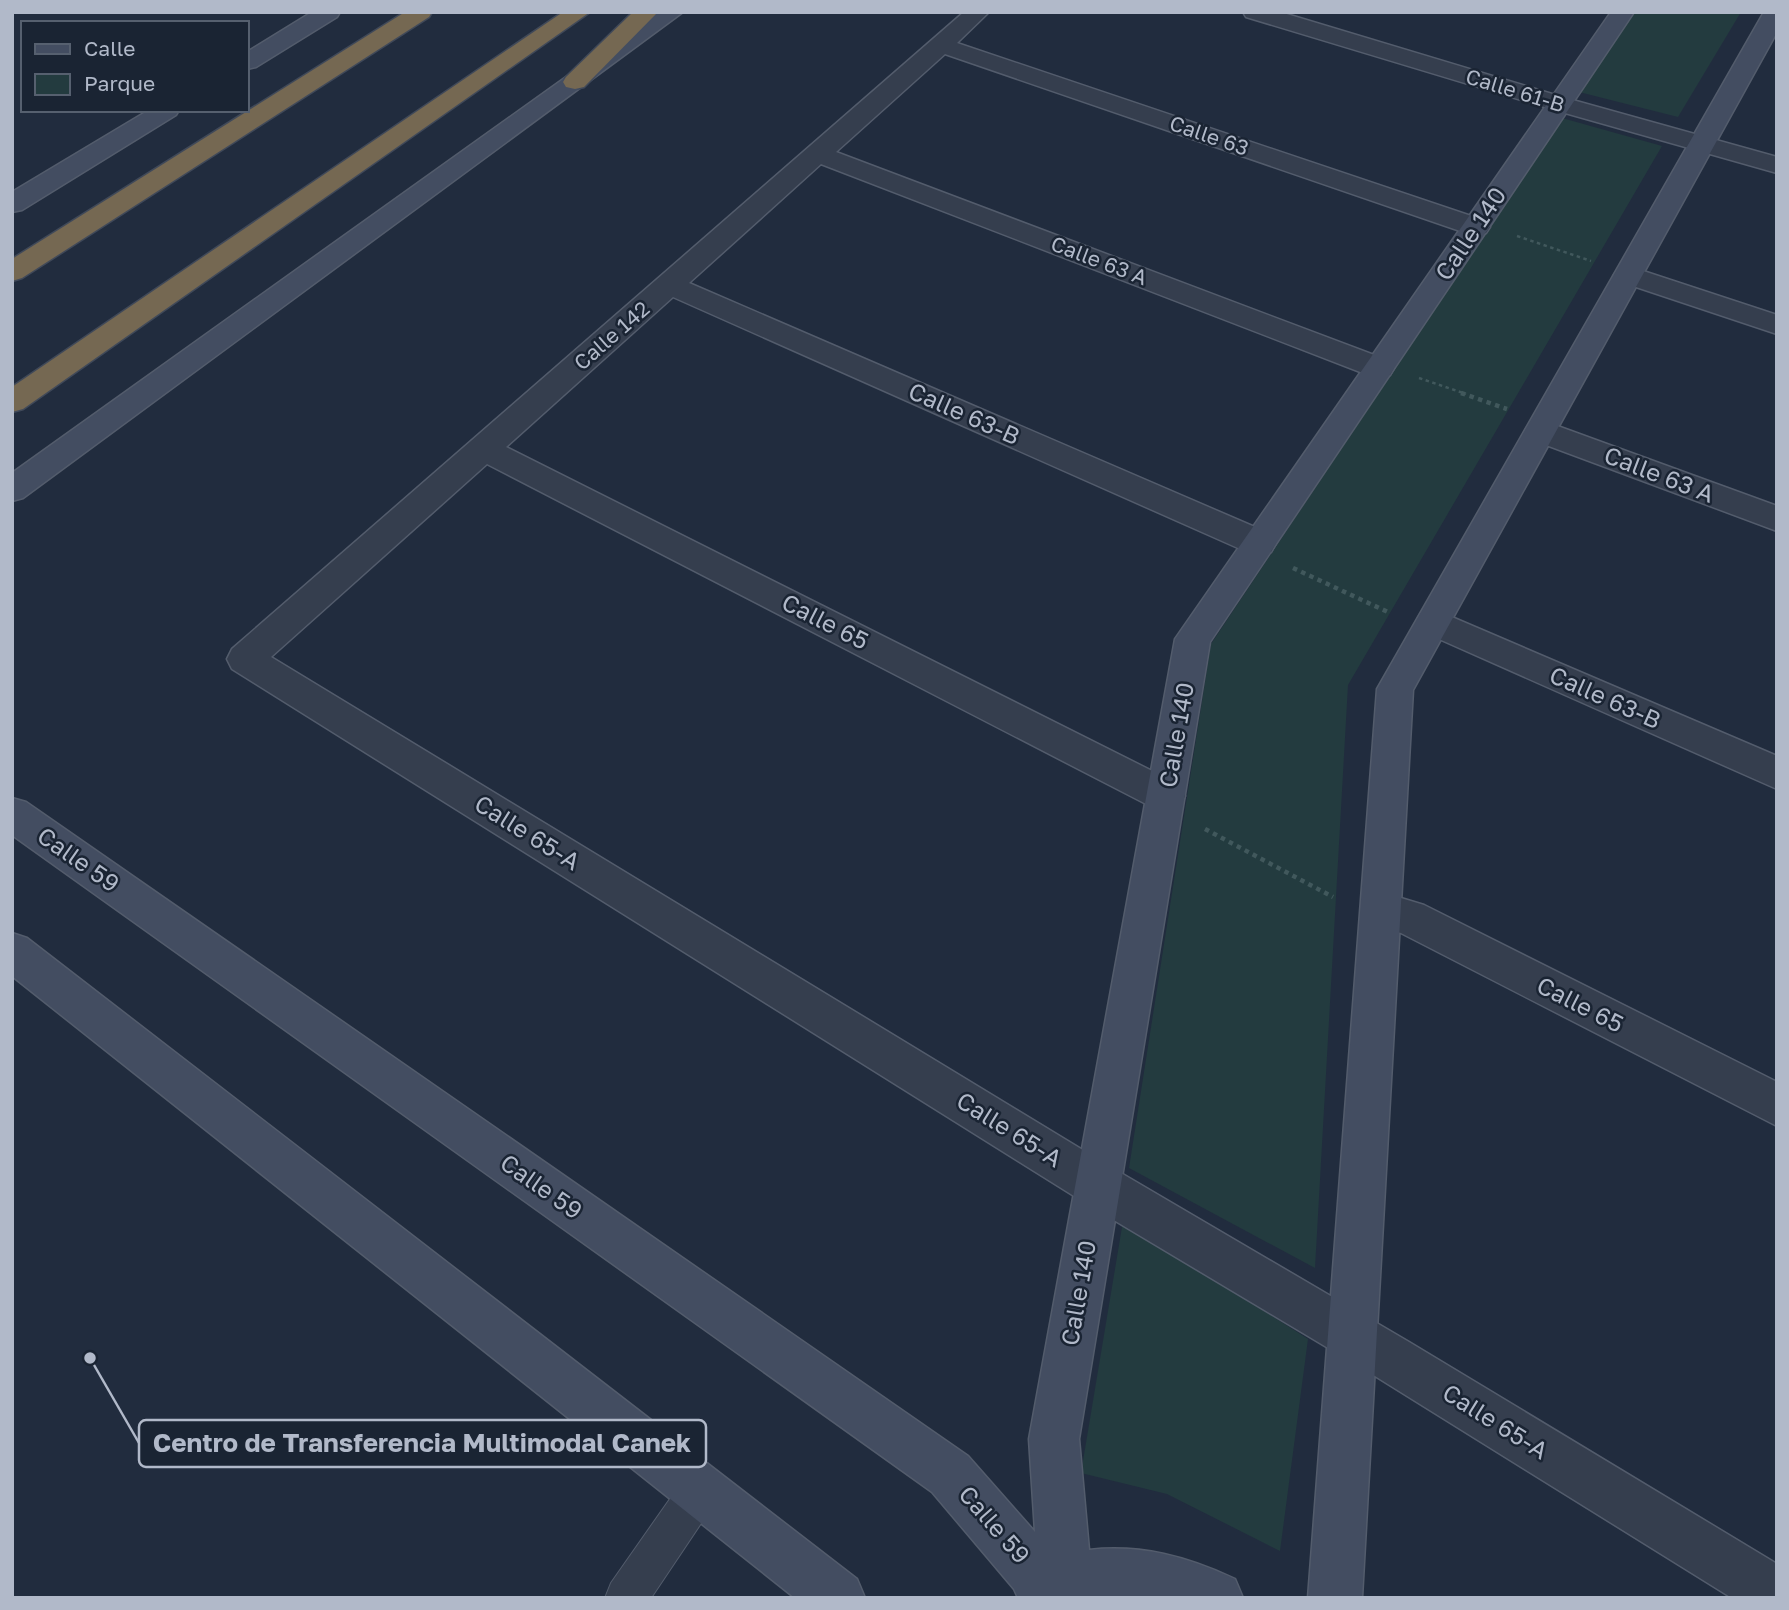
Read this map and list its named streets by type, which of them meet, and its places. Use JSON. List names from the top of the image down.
{
  "streets": {
    "street": [
      "Calle 61-B",
      "Calle 63",
      "Calle 140",
      "Calle 63 A",
      "Calle 142",
      "Calle 63-B",
      "Calle 65",
      "Calle 65-A",
      "Calle 59"
    ]
  },
  "crossings": [
    ["Calle 61-B", "Calle 140"],
    ["Calle 63", "Calle 140"],
    ["Calle 63", "Calle 142"],
    ["Calle 140", "Calle 63 A"],
    ["Calle 140", "Calle 63-B"],
    ["Calle 140", "Calle 65"],
    ["Calle 140", "Calle 65-A"],
    ["Calle 140", "Calle 59"],
    ["Calle 63 A", "Calle 142"],
    ["Calle 142", "Calle 63-B"],
    ["Calle 142", "Calle 65"],
    ["Calle 142", "Calle 65-A"]
  ],
  "places": ["Centro de Transferencia Multimodal Canek"],
  "legend": ["Calle", "Parque"]
}
